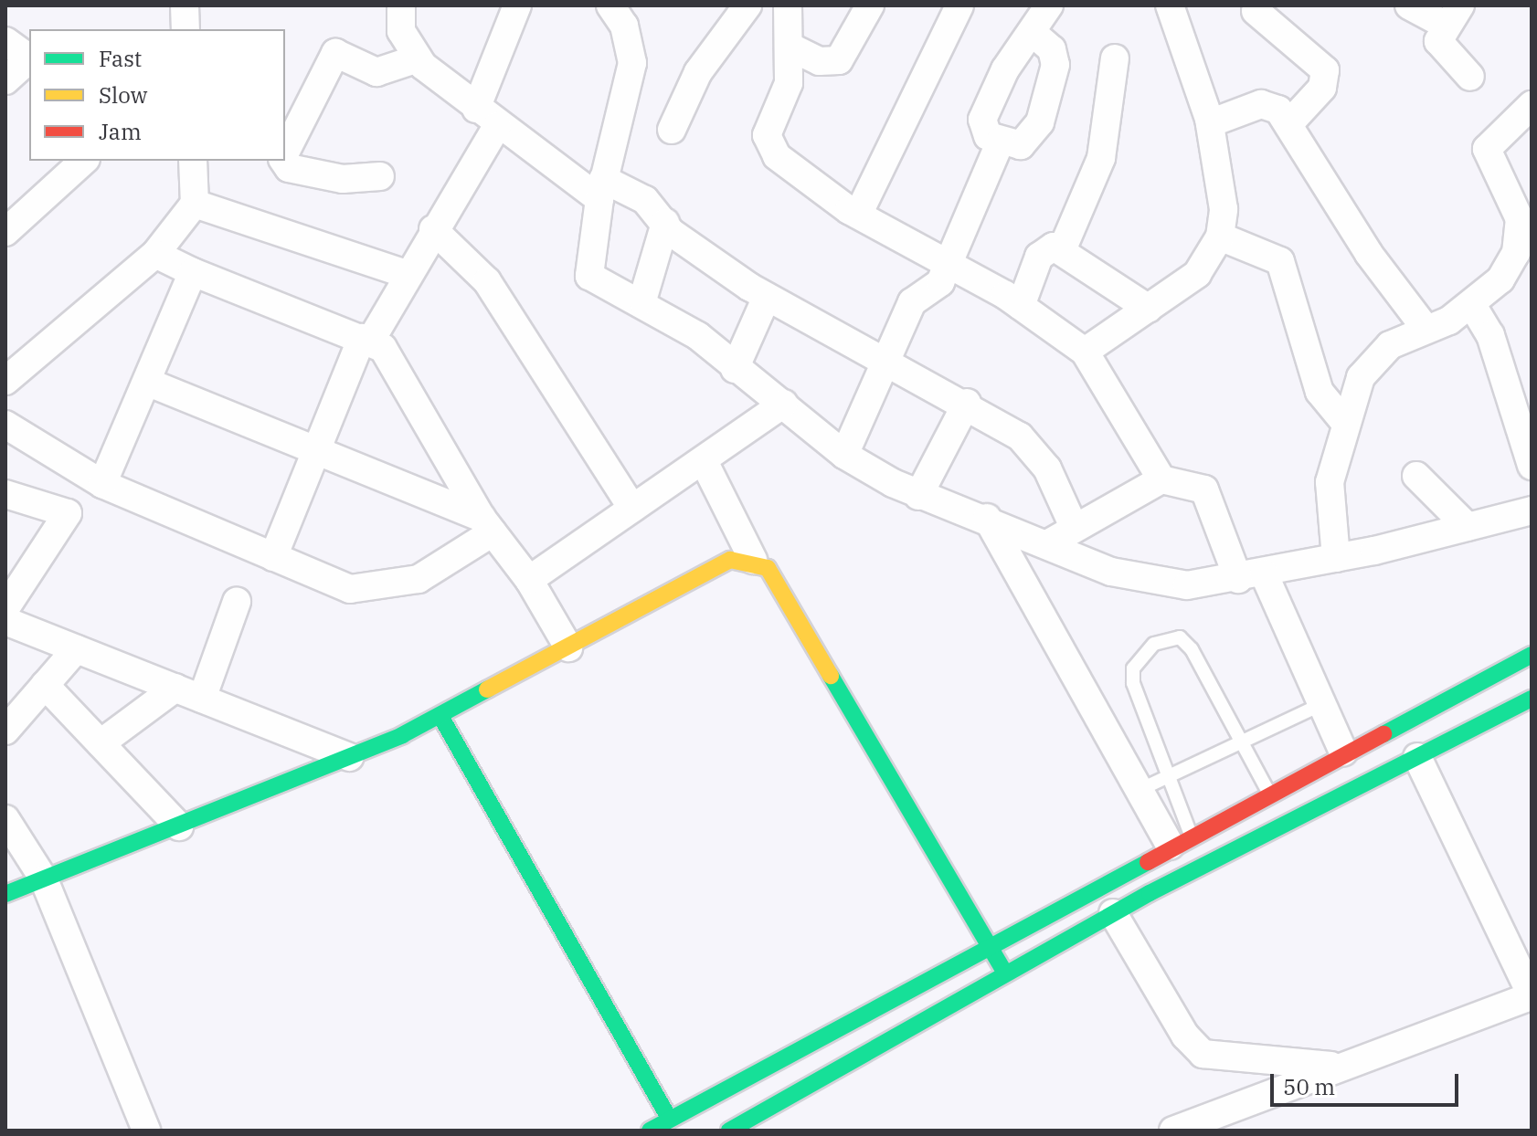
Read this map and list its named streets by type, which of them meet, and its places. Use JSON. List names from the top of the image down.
{
  "legend": ["Fast", "Slow", "Jam"],
  "scale_bar": "50 m"
}
